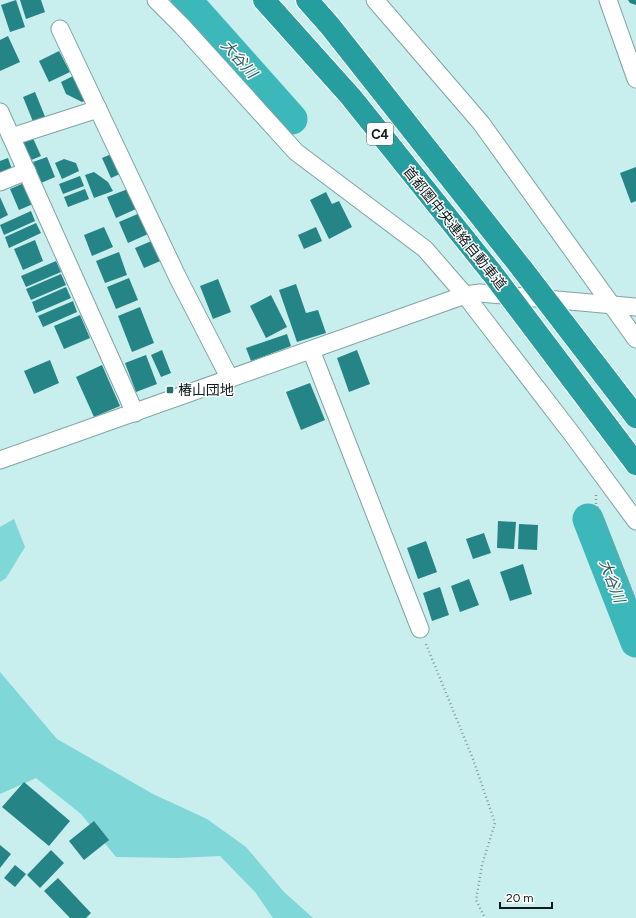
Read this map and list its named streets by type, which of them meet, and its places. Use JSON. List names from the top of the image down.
{
  "streets": {
    "highway": ["C4", "首都圏中央連絡自動車道"]
  },
  "water": ["大谷川"],
  "places": {
    "transit": ["椿山団地"]
  },
  "scale_bar": "20 m"
}
